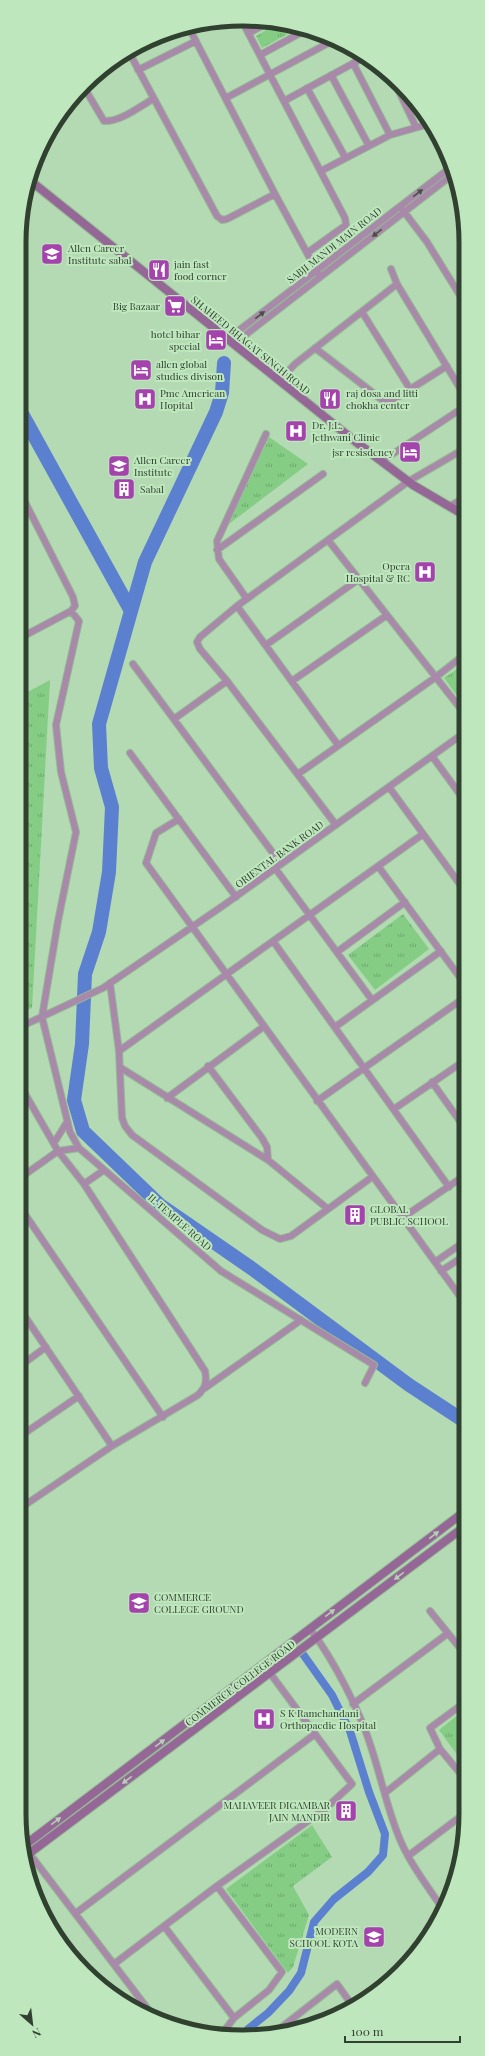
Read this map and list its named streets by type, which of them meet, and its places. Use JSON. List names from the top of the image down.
{
  "streets": {
    "street": [
      "SABJI MANDI MAIN ROAD",
      "SHAHEED BHAGAT SINGH ROAD",
      "ORIENTAL BANK ROAD",
      "IL TEMPLE ROAD",
      "COMMERCE COLLEGE ROAD"
    ]
  },
  "crossings": [
    ["SABJI MANDI MAIN ROAD", "SHAHEED BHAGAT SINGH ROAD"],
    ["ORIENTAL BANK ROAD", "IL TEMPLE ROAD"]
  ],
  "places": {
    "school or university": [
      "Allen Career Institute sabal",
      "Allen Career Institute",
      "COMMERCE COLLEGE GROUND",
      "MODERN SCHOOL KOTA"
    ],
    "restaurant": ["jain fast food corner", "raj dosa and litti chokha center"],
    "supermarket": ["Big Bazaar"],
    "hotel": ["hotel bihar special", "allen global studies divison", "jsr resisdency"],
    "hospital": [
      "Pmc American Hopital",
      "Dr. J.L. Jethwani Clinic",
      "Opera Hospital & RC",
      "S K Ramchandani Orthopaedic Hospital"
    ],
    "building": ["Sabal", "GLOBAL PUBLIC SCHOOL", "MAHAVEER DIGAMBAR JAIN MANDIR"]
  },
  "scale_bar": "100 m",
  "north": "bottom right"
}
